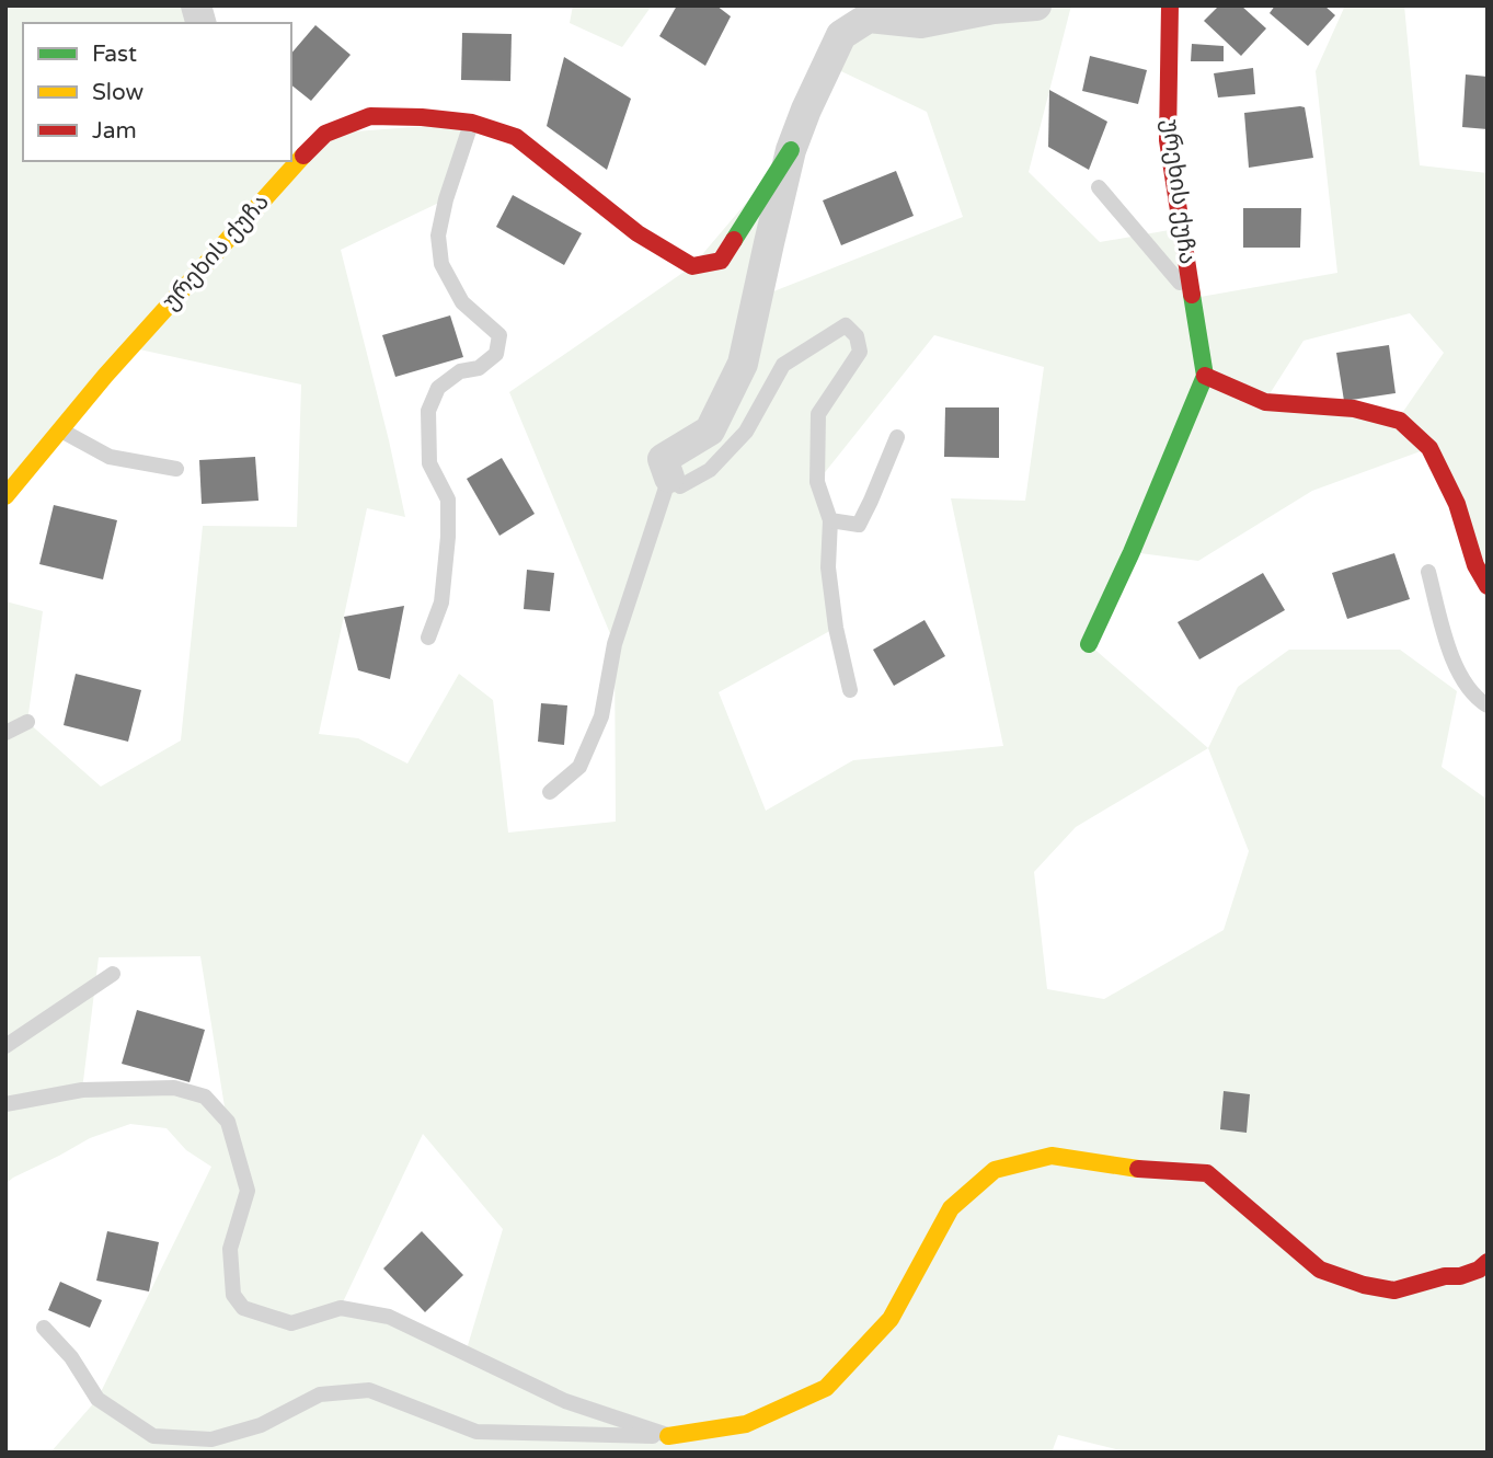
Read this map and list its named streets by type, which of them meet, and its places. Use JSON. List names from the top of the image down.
{
  "streets": {
    "street": ["ურეხის ქუჩა"]
  },
  "legend": ["Fast", "Slow", "Jam"]
}
